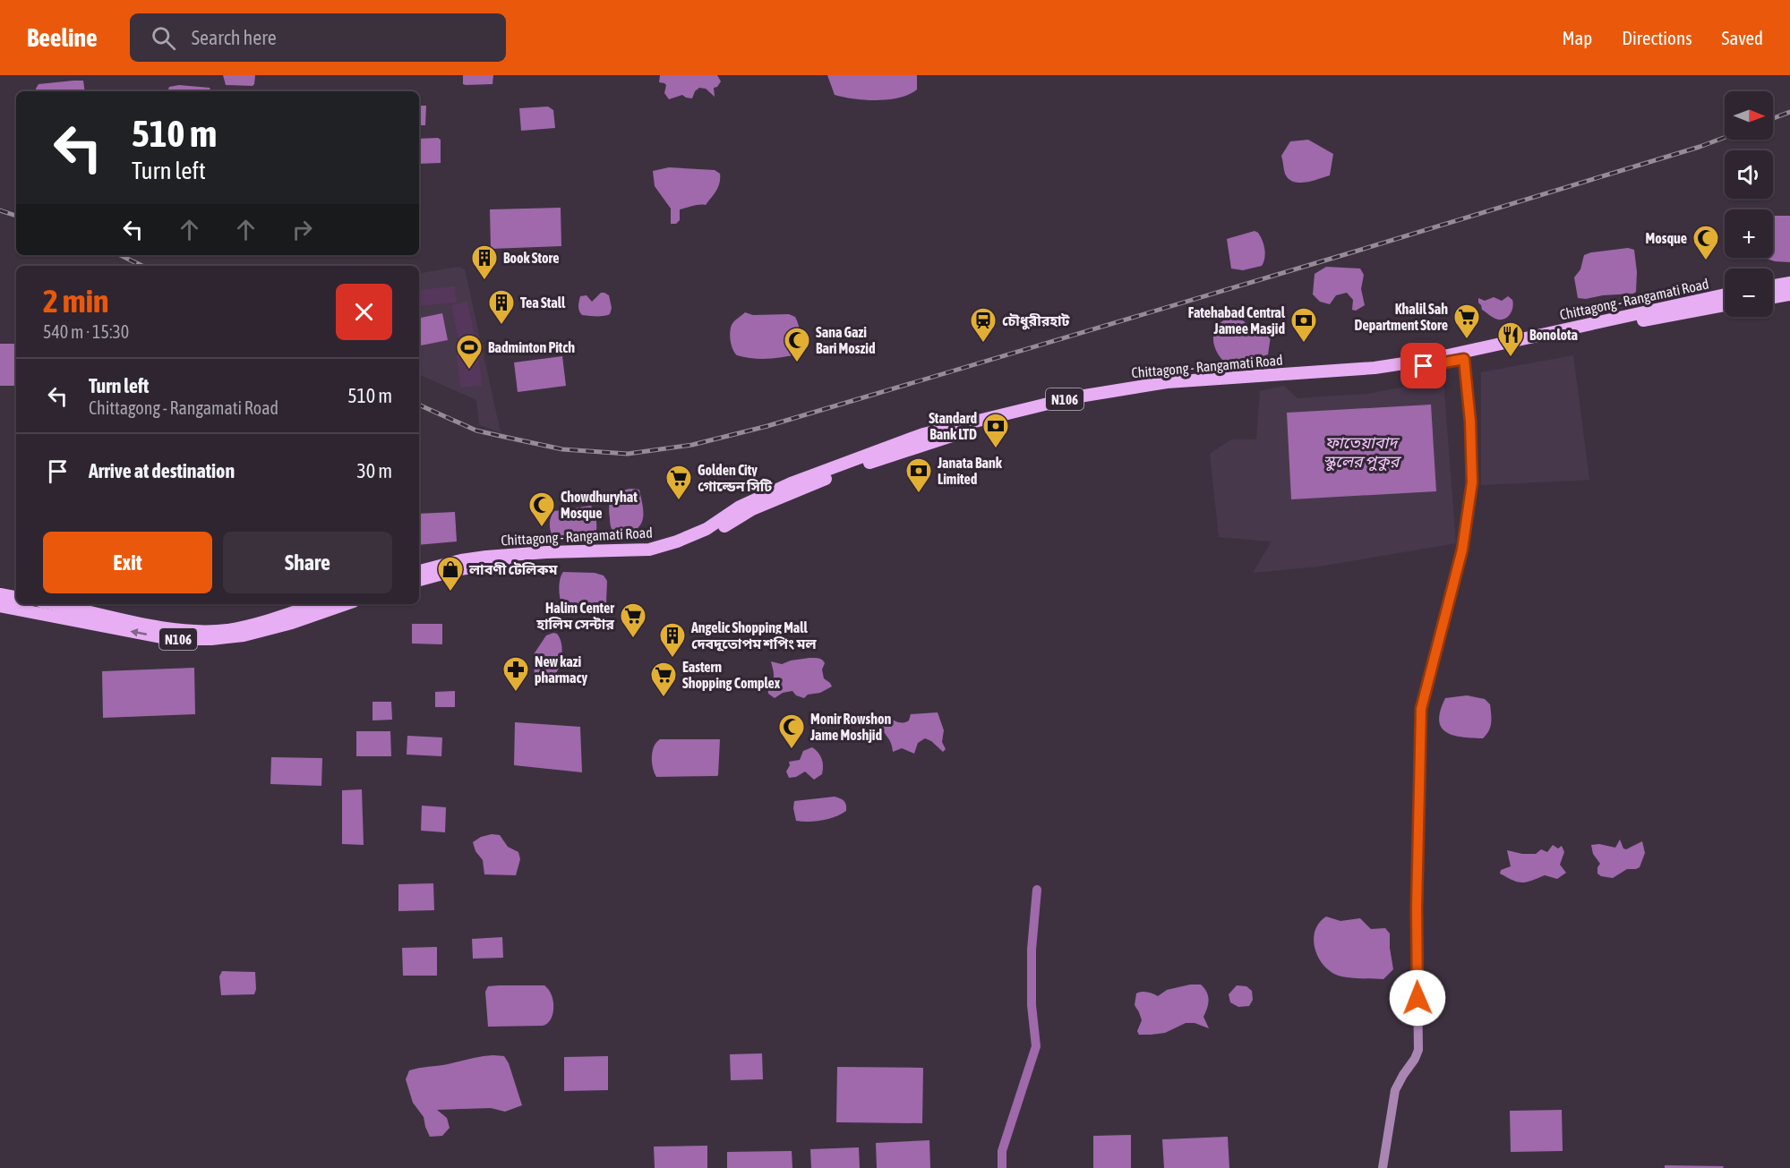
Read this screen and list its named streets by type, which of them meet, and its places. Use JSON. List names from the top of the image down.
{
  "streets": {
    "highway": ["Chittagong - Rangamati Road", "N106"]
  },
  "water": ["ফাতেয়াবাদ স্কুলের পুকুর"],
  "places": {
    "mosque": [
      "Mosque",
      "Sana Gazi Bari Moszid",
      "Chowdhuryhat Mosque",
      "Monir Rowshon Jame Moshjid"
    ],
    "building": ["Book Store", "Tea Stall", "Angelic Shopping Mall দেবদূতোপম শপিং মল"],
    "supermarket": [
      "Khalil Sah Department Store",
      "Golden City গোল্ডেন সিটি",
      "Halim Center হালিম সেন্টার",
      "Eastern Shopping Complex"
    ],
    "station": ["চৌধুরীরহাট"],
    "bank": ["Fatehabad Central Jamee Masjid", "Standard Bank LTD", "Janata Bank Limited"],
    "restaurant": ["Bonolota"],
    "sports": ["Badminton Pitch"],
    "shop": ["লাবণী টেলিকম"],
    "pharmacy": ["New kazi pharmacy"]
  },
  "north": "right",
  "page": {
    "header": "Beeline",
    "search": "Search here",
    "nav": ["Map", "Directions", "Saved"],
    "map_buttons": ["+", "−"],
    "turn": ["510 m", "Turn left"],
    "heading": ["2 min", "540 m · 15:30"],
    "list": [
      {
        "name": "Turn left",
        "note": "Chittagong - Rangamati Road",
        "value": "510 m"
      },
      {
        "name": "Arrive at destination",
        "value": "30 m"
      }
    ],
    "buttons": ["Exit", "Share"]
  }
}
